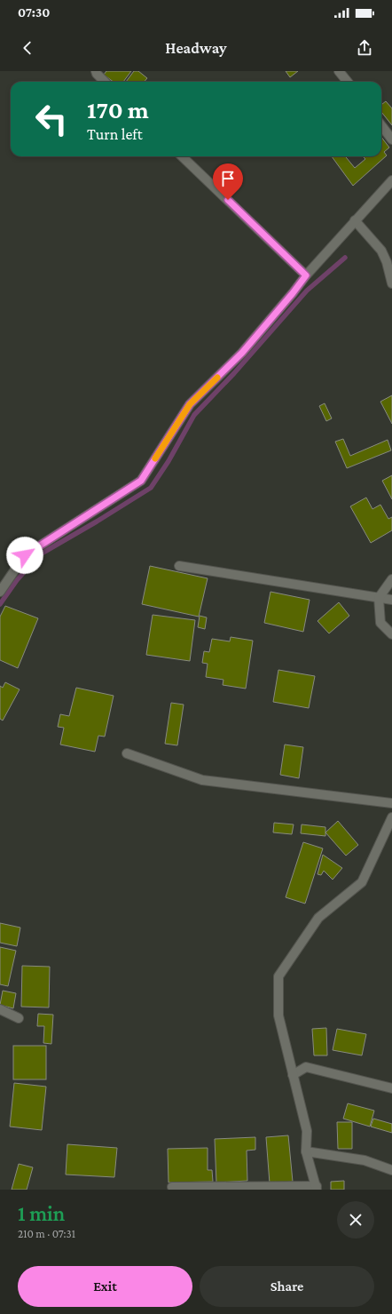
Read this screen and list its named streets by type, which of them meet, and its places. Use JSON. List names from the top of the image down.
{
  "page": {
    "status": "07:30",
    "header": "Headway",
    "turn": ["170 m", "Turn left"],
    "heading": ["1 min", "210 m · 07:31"],
    "buttons": ["Exit", "Share"]
  }
}
